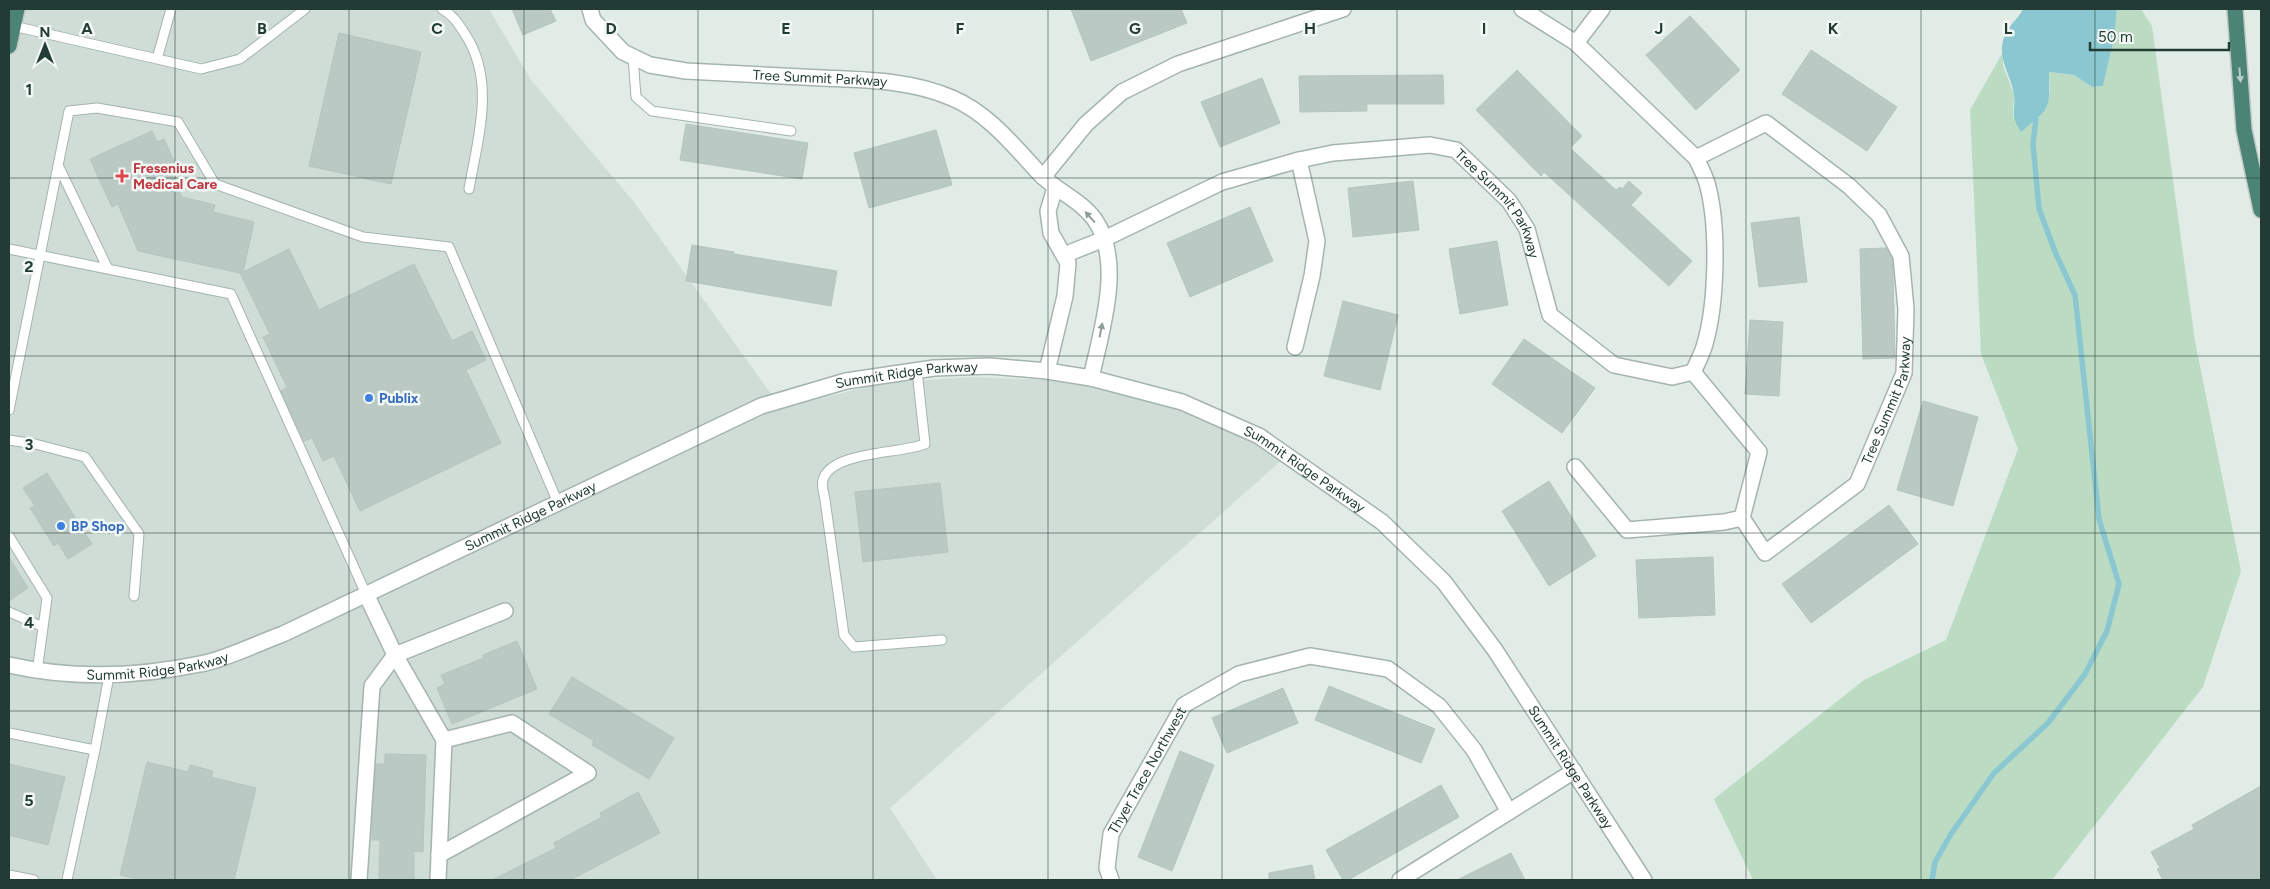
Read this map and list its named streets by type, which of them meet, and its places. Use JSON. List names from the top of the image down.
{
  "streets": {
    "street": ["Tree Summit Parkway", "Summit Ridge Parkway", "Thyer Trace Northwest"]
  },
  "crossings": [
    ["Tree Summit Parkway", "Summit Ridge Parkway"]
  ],
  "places": {
    "health": ["Fresenius Medical Care"],
    "other": ["Publix", "BP Shop"]
  },
  "scale_bar": "50 m",
  "north": "top",
  "grid": {
    "columns": [
      "A",
      "B",
      "C",
      "D",
      "E",
      "F",
      "G",
      "H",
      "I",
      "J",
      "K",
      "L"
    ],
    "rows": [
      "1",
      "2",
      "3",
      "4",
      "5"
    ]
  }
}
